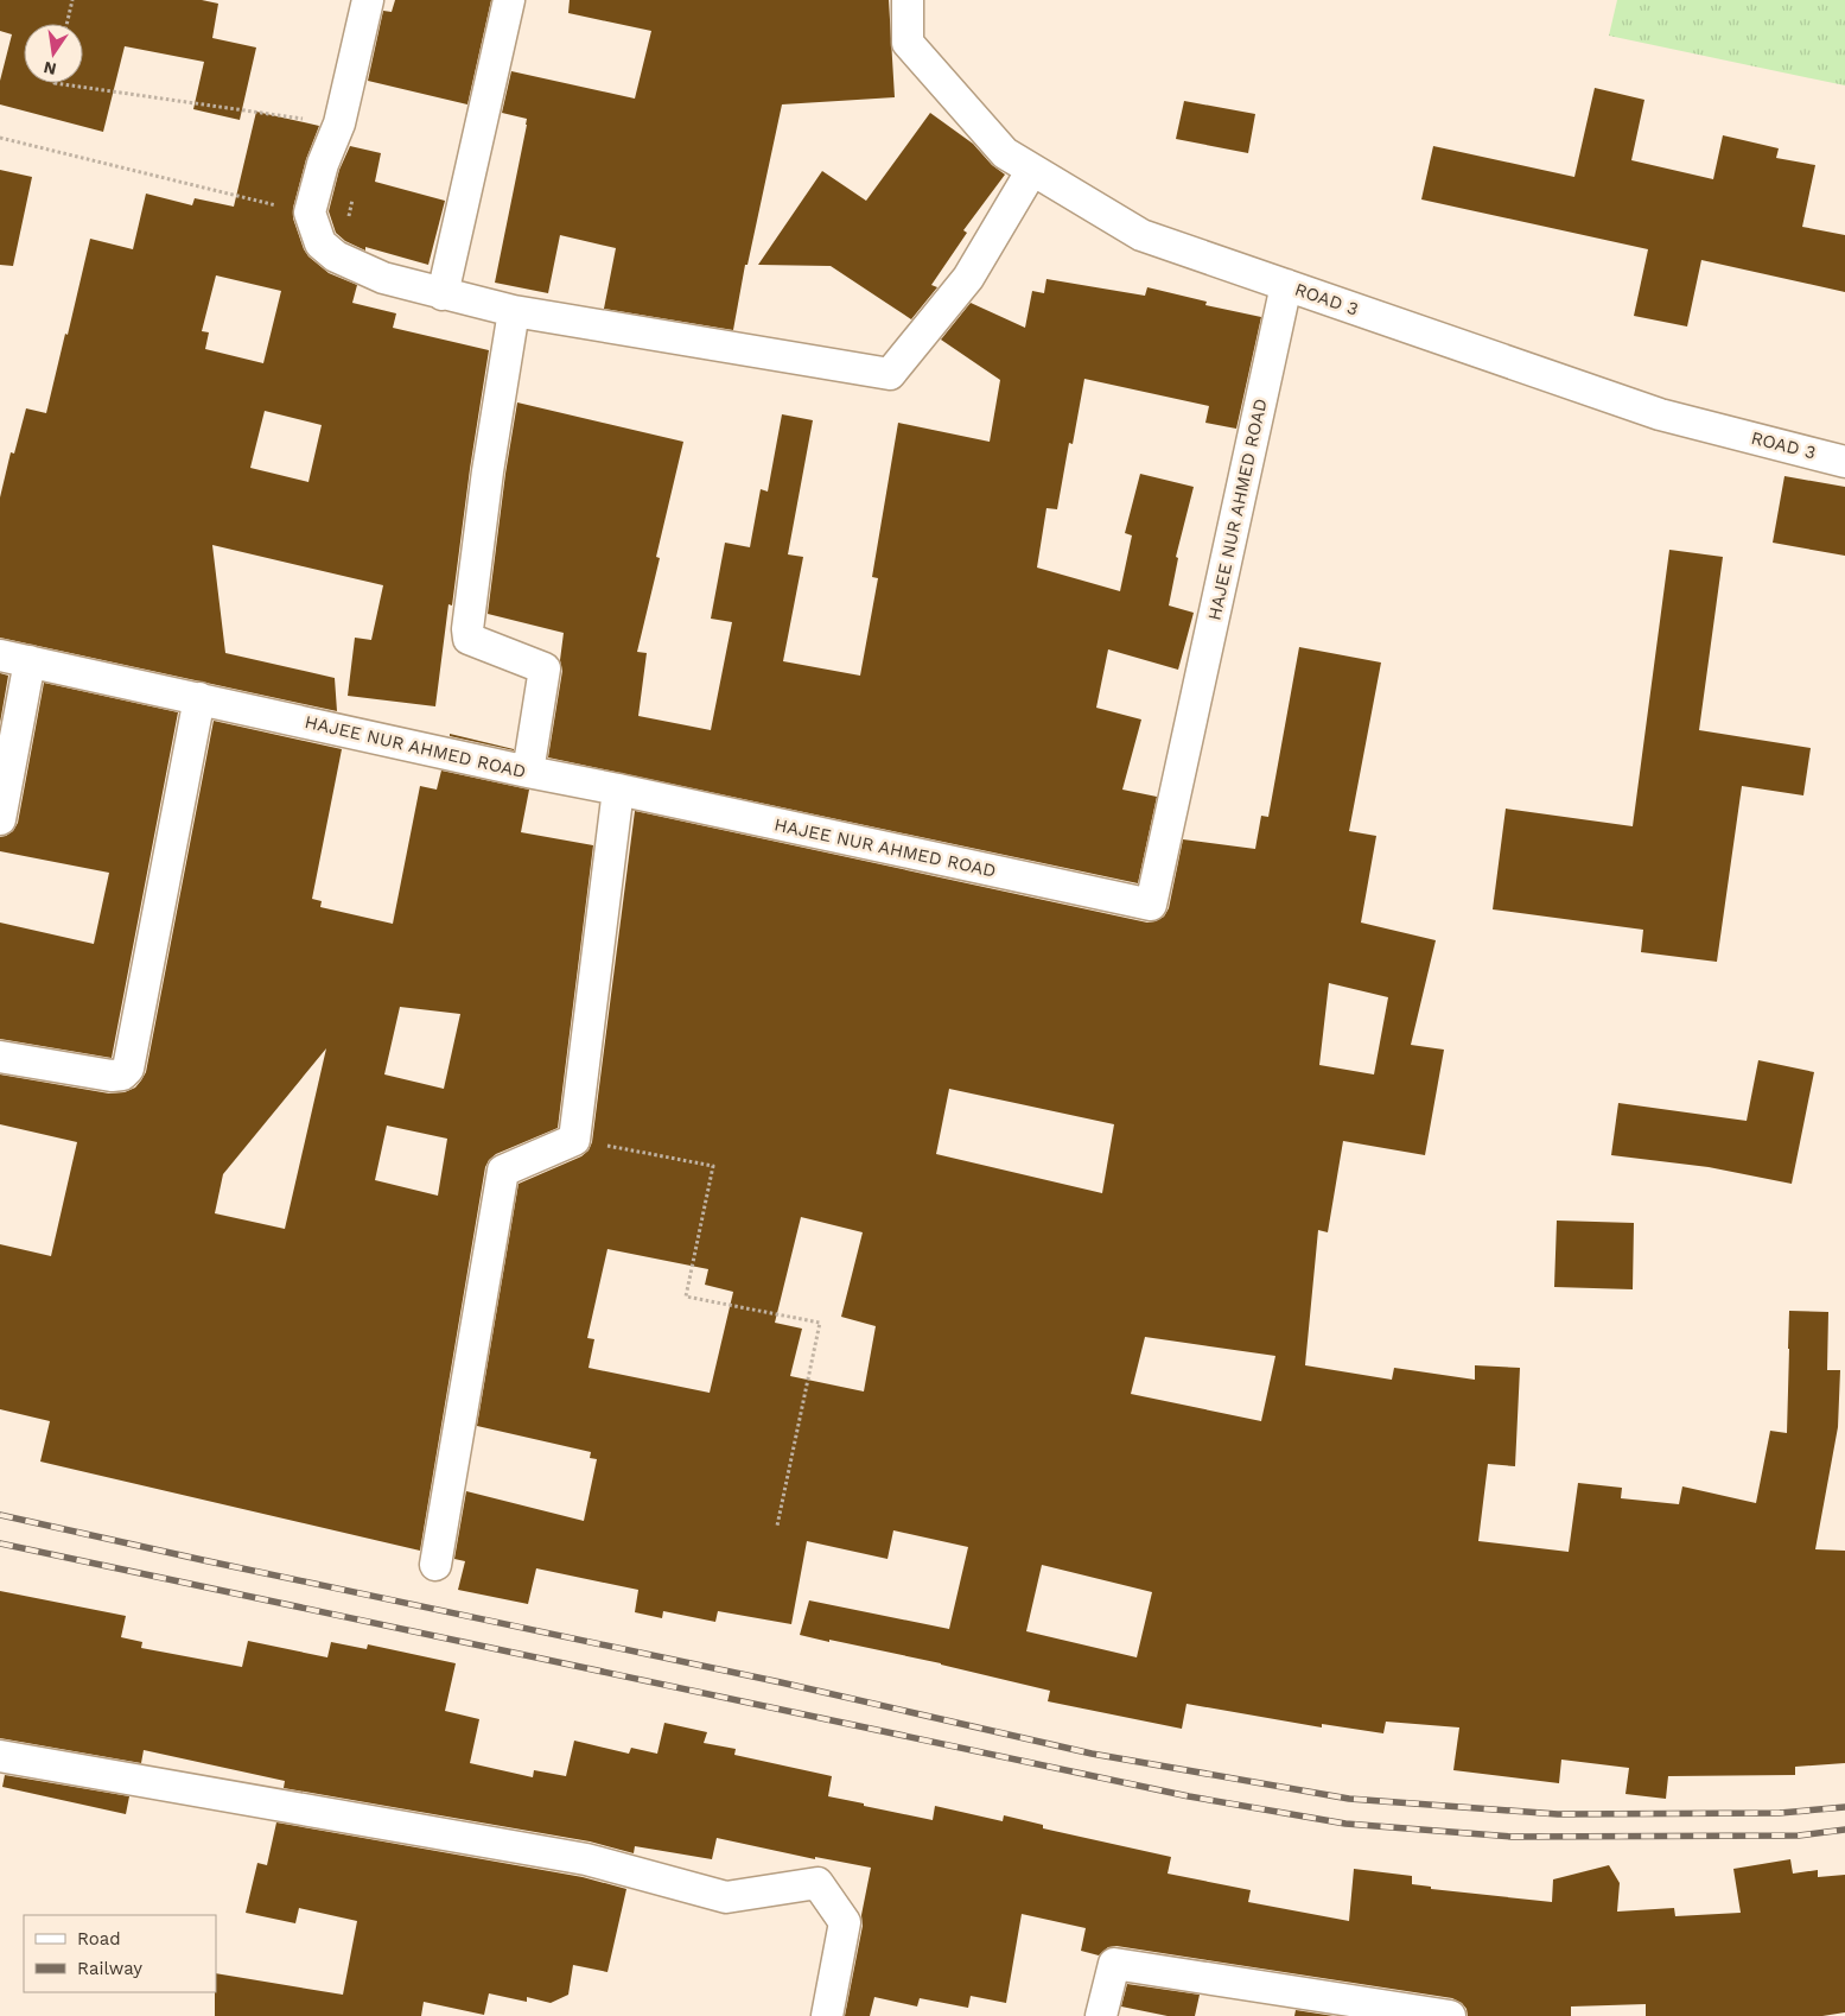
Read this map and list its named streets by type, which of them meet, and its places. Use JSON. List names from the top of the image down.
{
  "streets": {
    "street": ["ROAD 3", "HAJEE NUR AHMED ROAD"]
  },
  "crossings": [
    ["ROAD 3", "HAJEE NUR AHMED ROAD"]
  ],
  "legend": ["Road", "Railway"],
  "north": "bottom"
}
